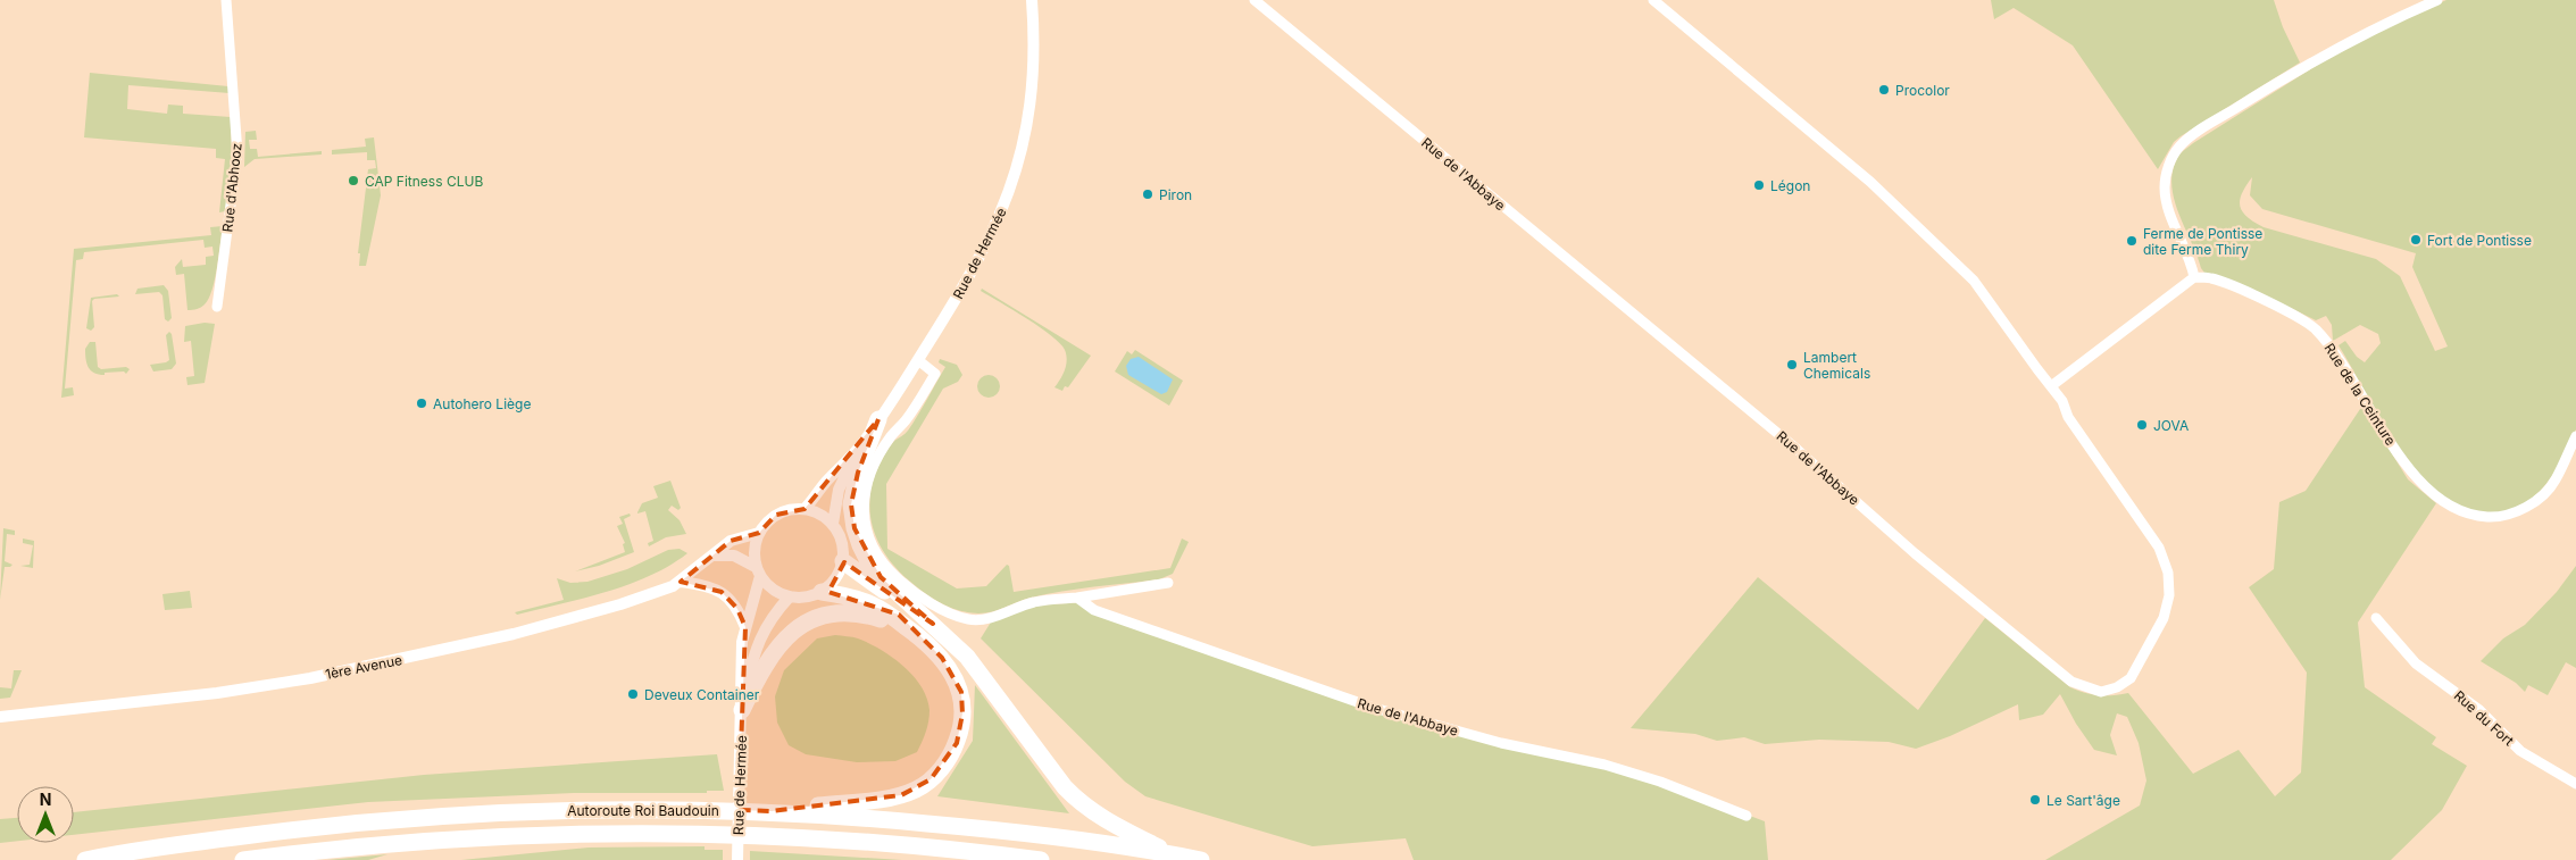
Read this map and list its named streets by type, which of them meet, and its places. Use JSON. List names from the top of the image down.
{
  "streets": {
    "highway": ["Autoroute Roi Baudouin"],
    "street": [
      "Rue de l'Abbaye",
      "Rue d'Abhooz",
      "Rue de Hermée",
      "Rue de la Ceinture",
      "1ère Avenue",
      "Rue du Fort"
    ]
  },
  "crossings": [
    ["Rue de Hermée", "1ère Avenue"]
  ],
  "places": [
    "Procolor",
    "CAP Fitness CLUB",
    "Légon",
    "Piron",
    "Fort de Pontisse",
    "Ferme de Pontisse dite Ferme Thiry",
    "Lambert Chemicals",
    "Autohero Liège",
    "JOVA",
    "Deveux Container",
    "Le Sart'âge"
  ],
  "north": "top"
}
